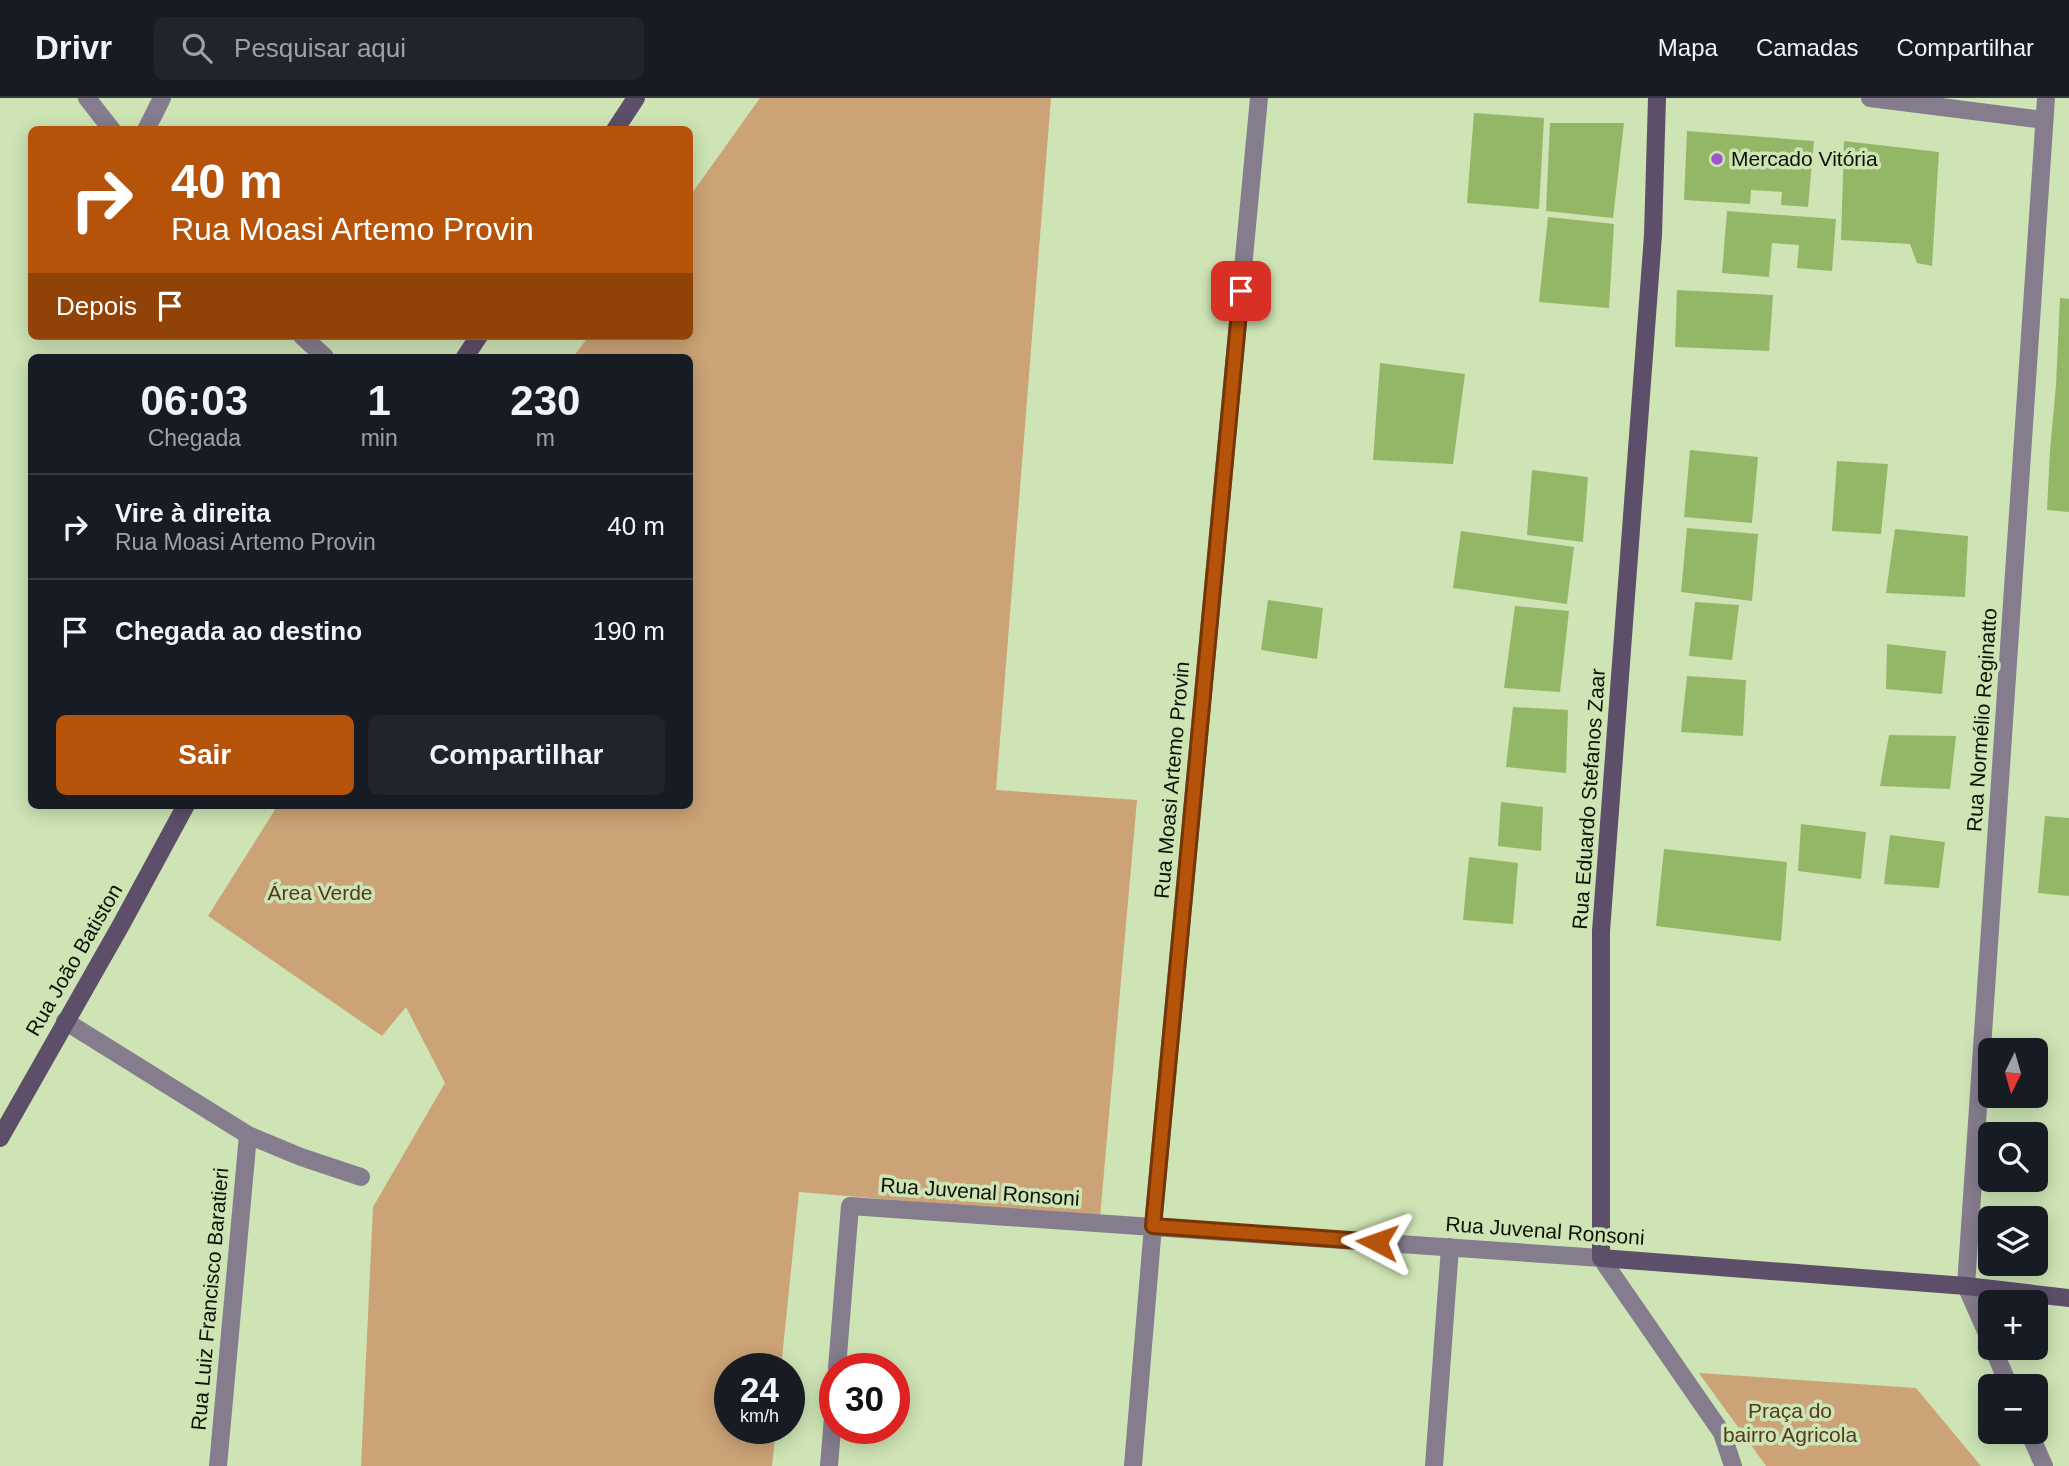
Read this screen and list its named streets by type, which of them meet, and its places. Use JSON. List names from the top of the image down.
{
  "streets": {
    "street": [
      "Rua Normélio Reginatto",
      "Rua Moasi Artemo Provin",
      "Rua Eduardo Stefanos Zaar",
      "Rua João Batiston",
      "Rua Juvenal Ronsoni",
      "Rua Luiz Francisco Baratieri"
    ]
  },
  "crossings": [
    ["Rua Normélio Reginatto", "Rua Juvenal Ronsoni"],
    ["Rua Moasi Artemo Provin", "Rua Juvenal Ronsoni"],
    ["Rua Eduardo Stefanos Zaar", "Rua Juvenal Ronsoni"]
  ],
  "parks": ["Área Verde", "Praça do bairro Agricola"],
  "places": ["Mercado Vitória"],
  "north": "bottom",
  "page": {
    "header": "Drivr",
    "search": "Pesquisar aqui",
    "nav": ["Mapa", "Camadas", "Compartilhar"],
    "turn": ["40 m", "Rua Moasi Artemo Provin"],
    "then": "Depois",
    "eta": [
      "06:03",
      "Chegada",
      "1",
      "min",
      "230",
      "m"
    ],
    "list": [
      {
        "name": "Vire à direita",
        "note": "Rua Moasi Artemo Provin",
        "value": "40 m"
      },
      {
        "name": "Chegada ao destino",
        "value": "190 m"
      }
    ],
    "buttons": ["Sair", "Compartilhar"],
    "map_buttons": ["+", "−"],
    "speed": "24 km/h",
    "limit": "30"
  }
}
